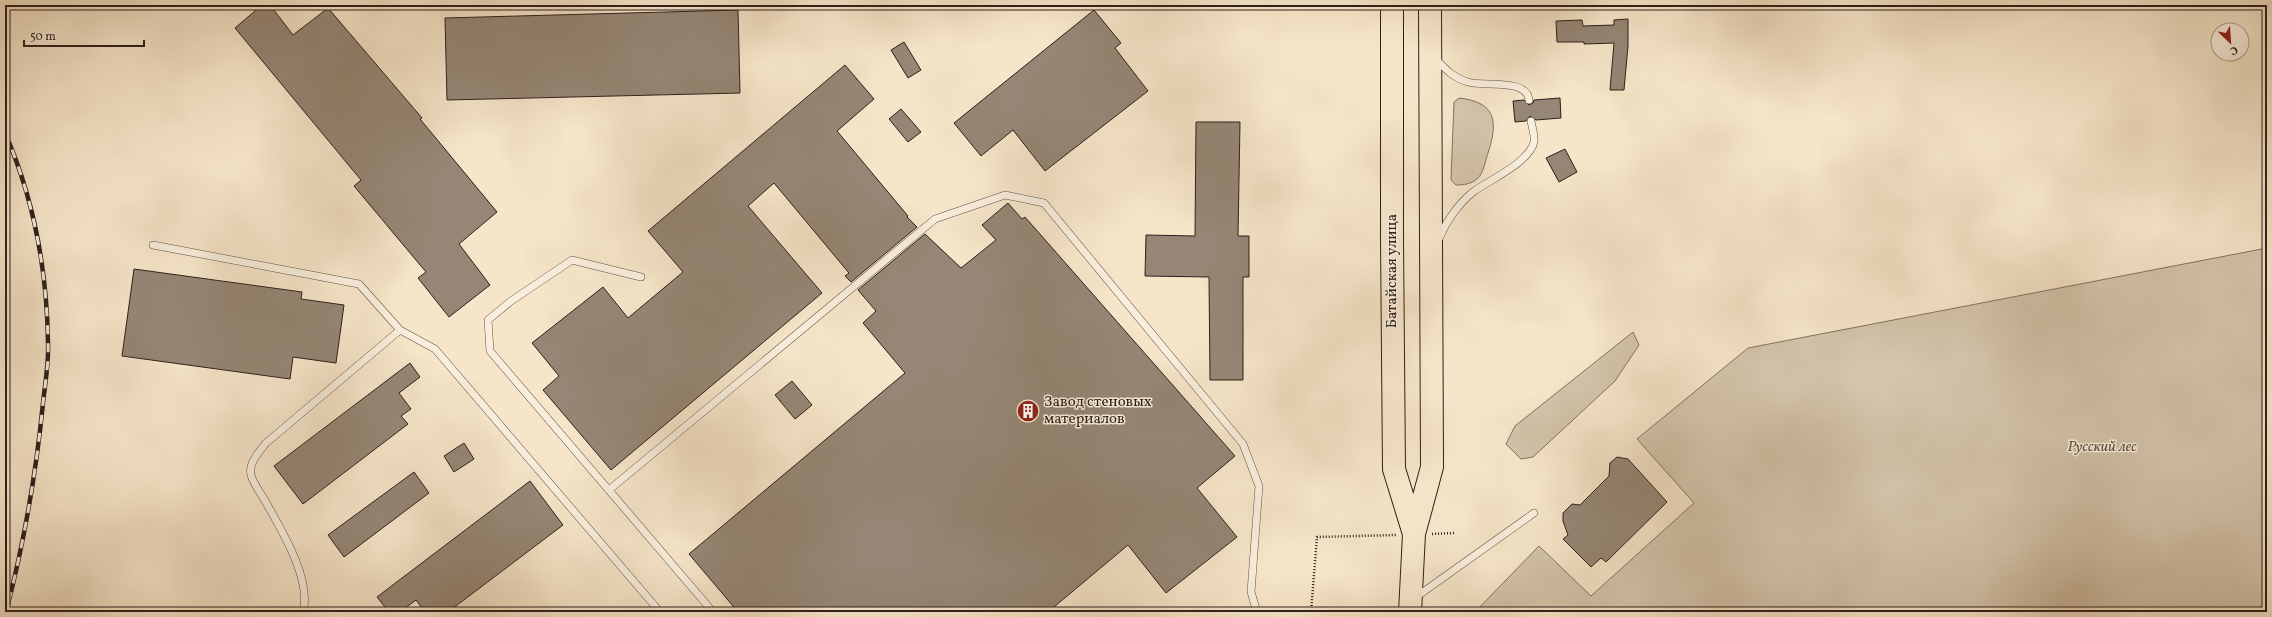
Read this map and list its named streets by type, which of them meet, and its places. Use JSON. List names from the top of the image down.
{
  "streets": {
    "highway": ["Батайская улица"]
  },
  "parks": ["Русский лес"],
  "places": {
    "building": ["Завод стеновых материалов"]
  },
  "scale_bar": "50 m",
  "north": "bottom right"
}
